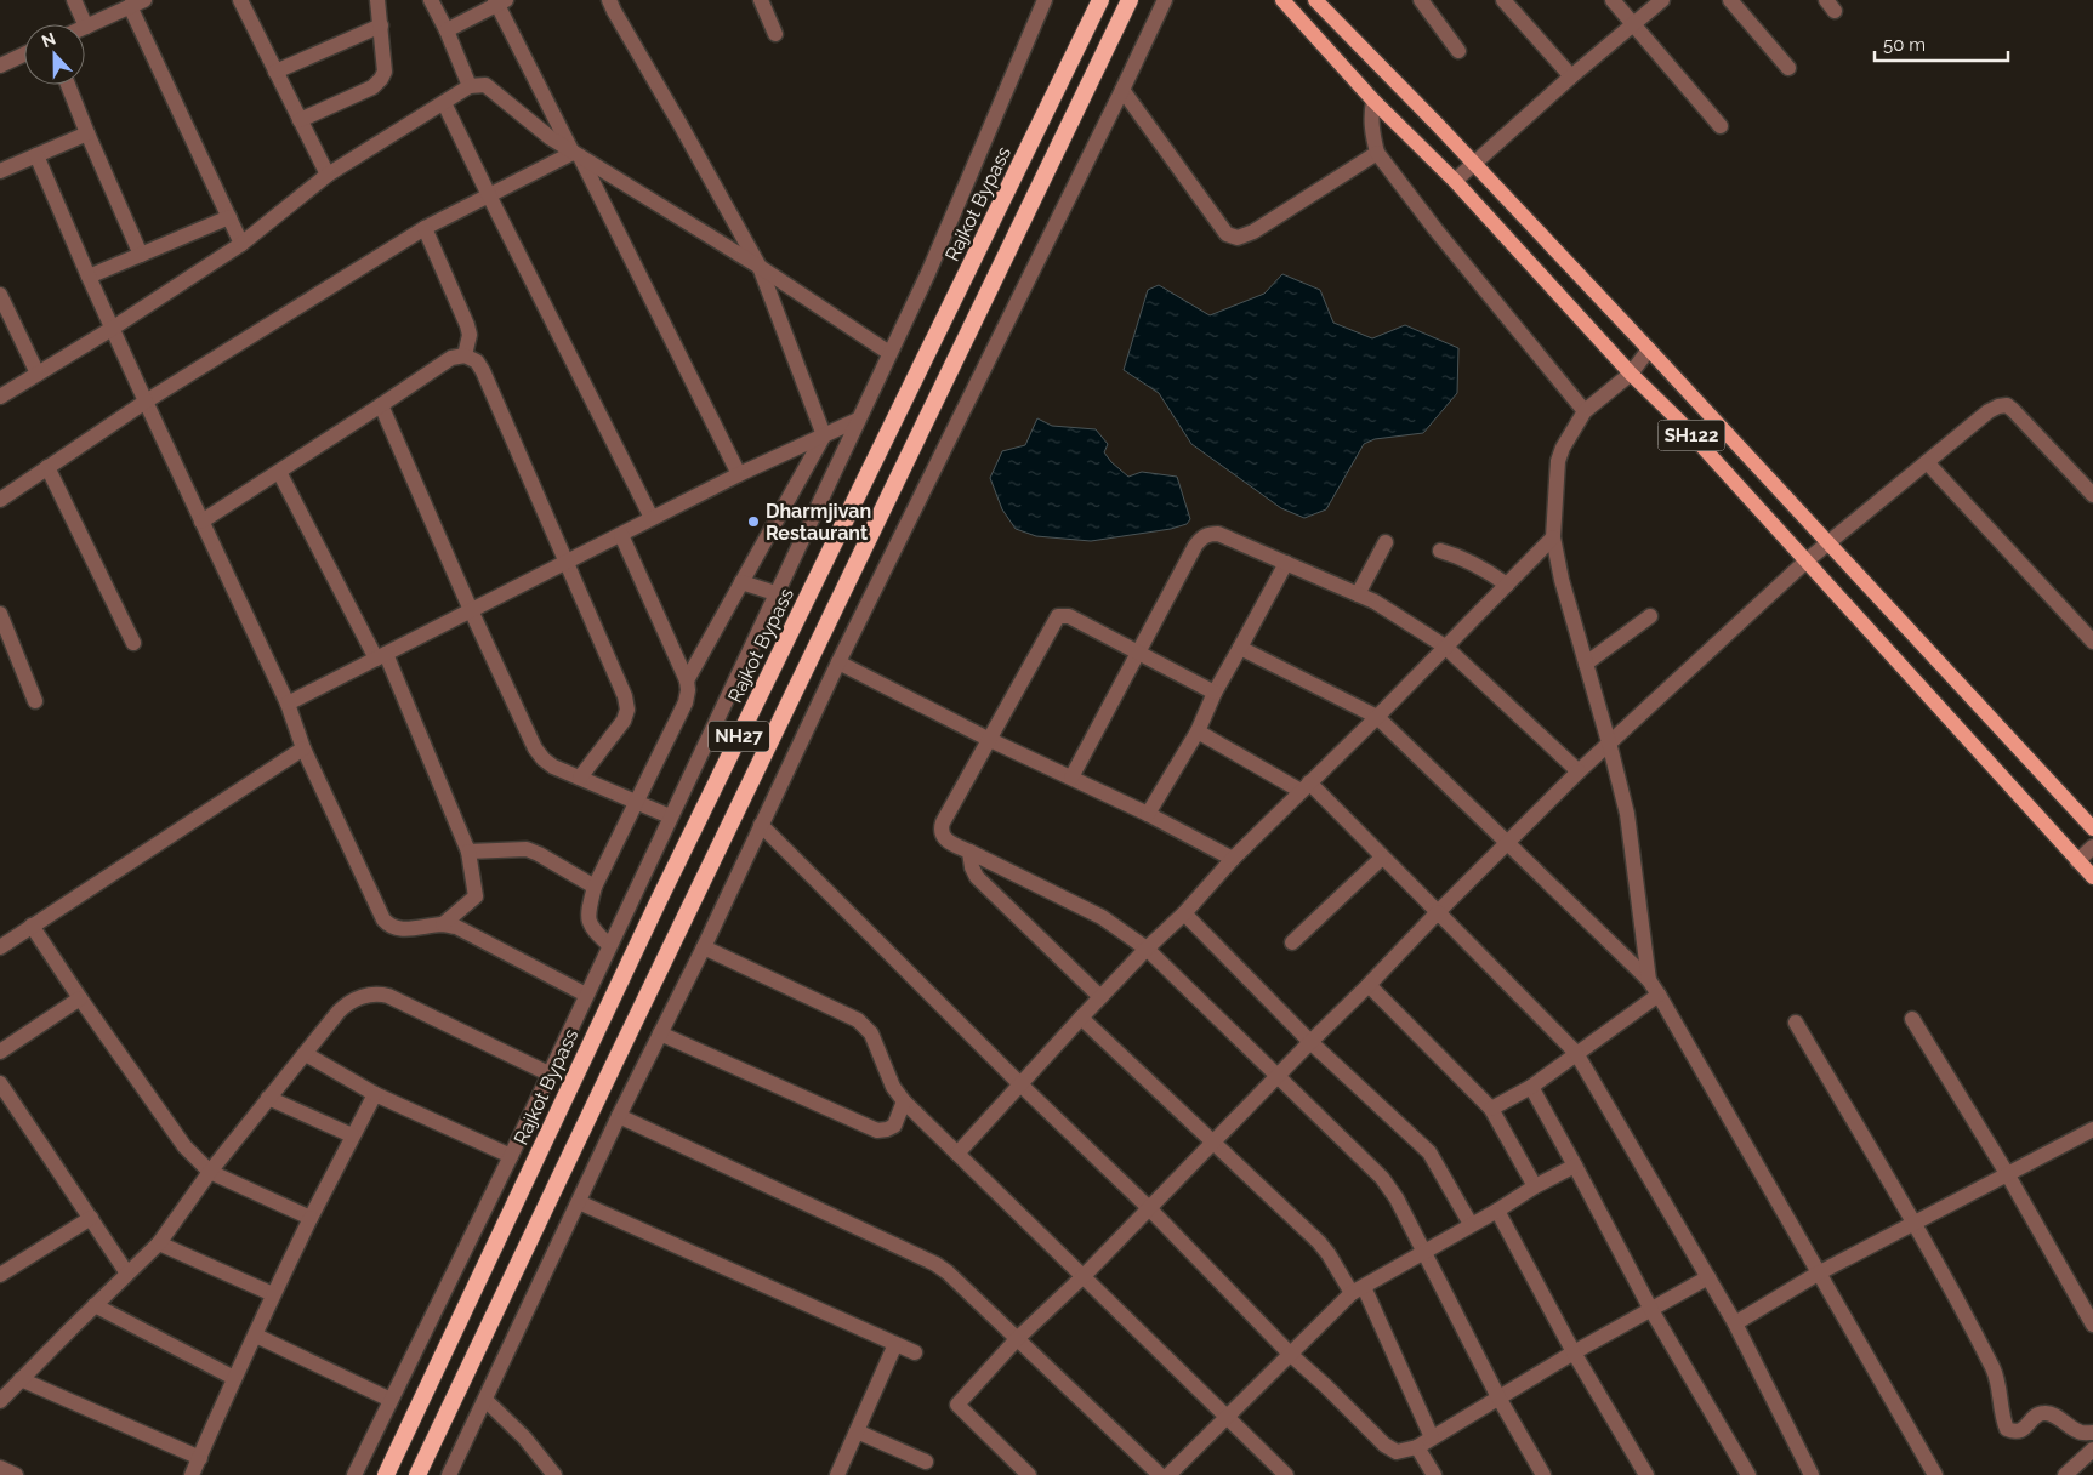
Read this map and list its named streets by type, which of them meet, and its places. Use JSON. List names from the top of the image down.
{
  "streets": {
    "highway": ["Rajkot Bypass", "NH27"],
    "main road": ["SH122"]
  },
  "places": ["Dharmjivan Restaurant"],
  "scale_bar": "50 m",
  "north": "top"
}
